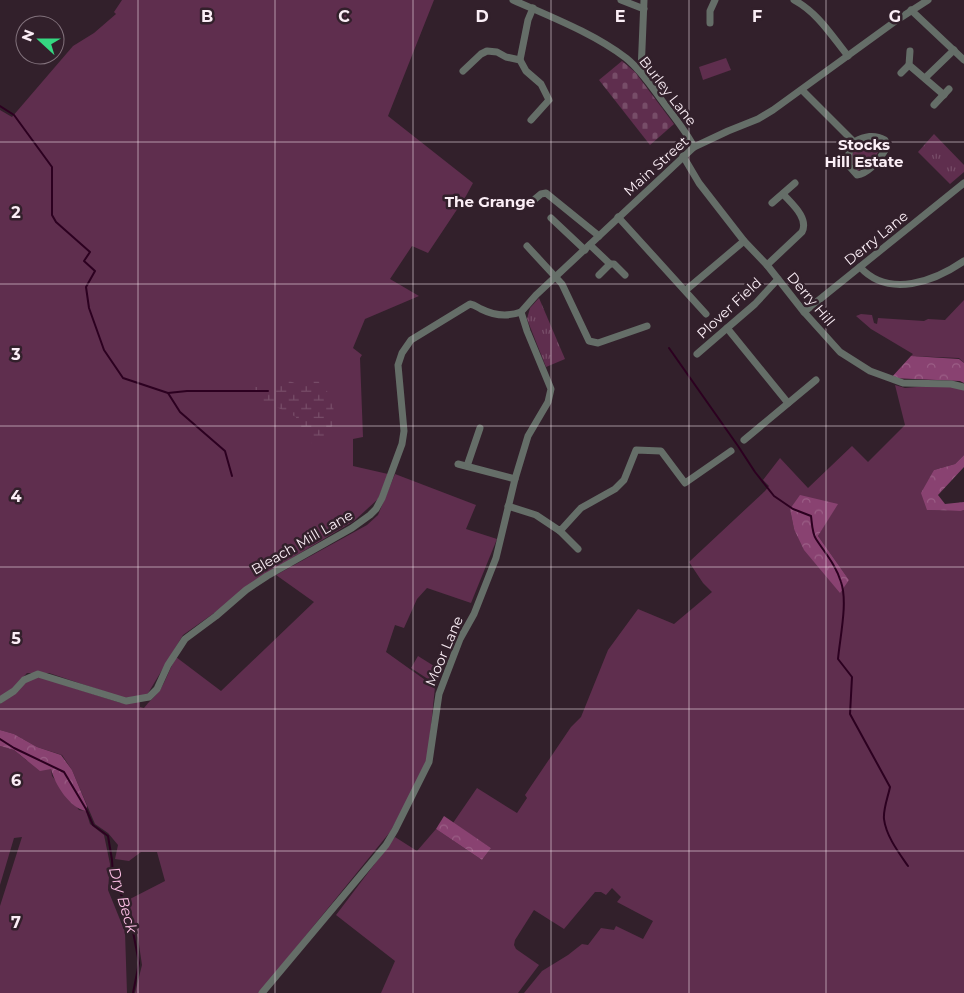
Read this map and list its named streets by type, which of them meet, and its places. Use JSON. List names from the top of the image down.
{
  "streets": {
    "street": [
      "Burley Lane",
      "Main Street",
      "Derry Lane",
      "Derry Hill",
      "Plover Field",
      "Bleach Mill Lane",
      "Moor Lane"
    ]
  },
  "crossings": [
    ["Burley Lane", "Main Street"],
    ["Main Street", "Derry Hill"],
    ["Main Street", "Bleach Mill Lane"],
    ["Main Street", "Moor Lane"],
    ["Derry Lane", "Derry Hill"],
    ["Derry Hill", "Plover Field"],
    ["Bleach Mill Lane", "Moor Lane"]
  ],
  "districts": ["Stocks Hill Estate", "The Grange"],
  "water": ["Dry Beck"],
  "north": "left",
  "grid": {
    "columns": [
      "B",
      "C",
      "D",
      "E",
      "F",
      "G"
    ],
    "rows": [
      "2",
      "3",
      "4",
      "5",
      "6",
      "7"
    ]
  }
}
